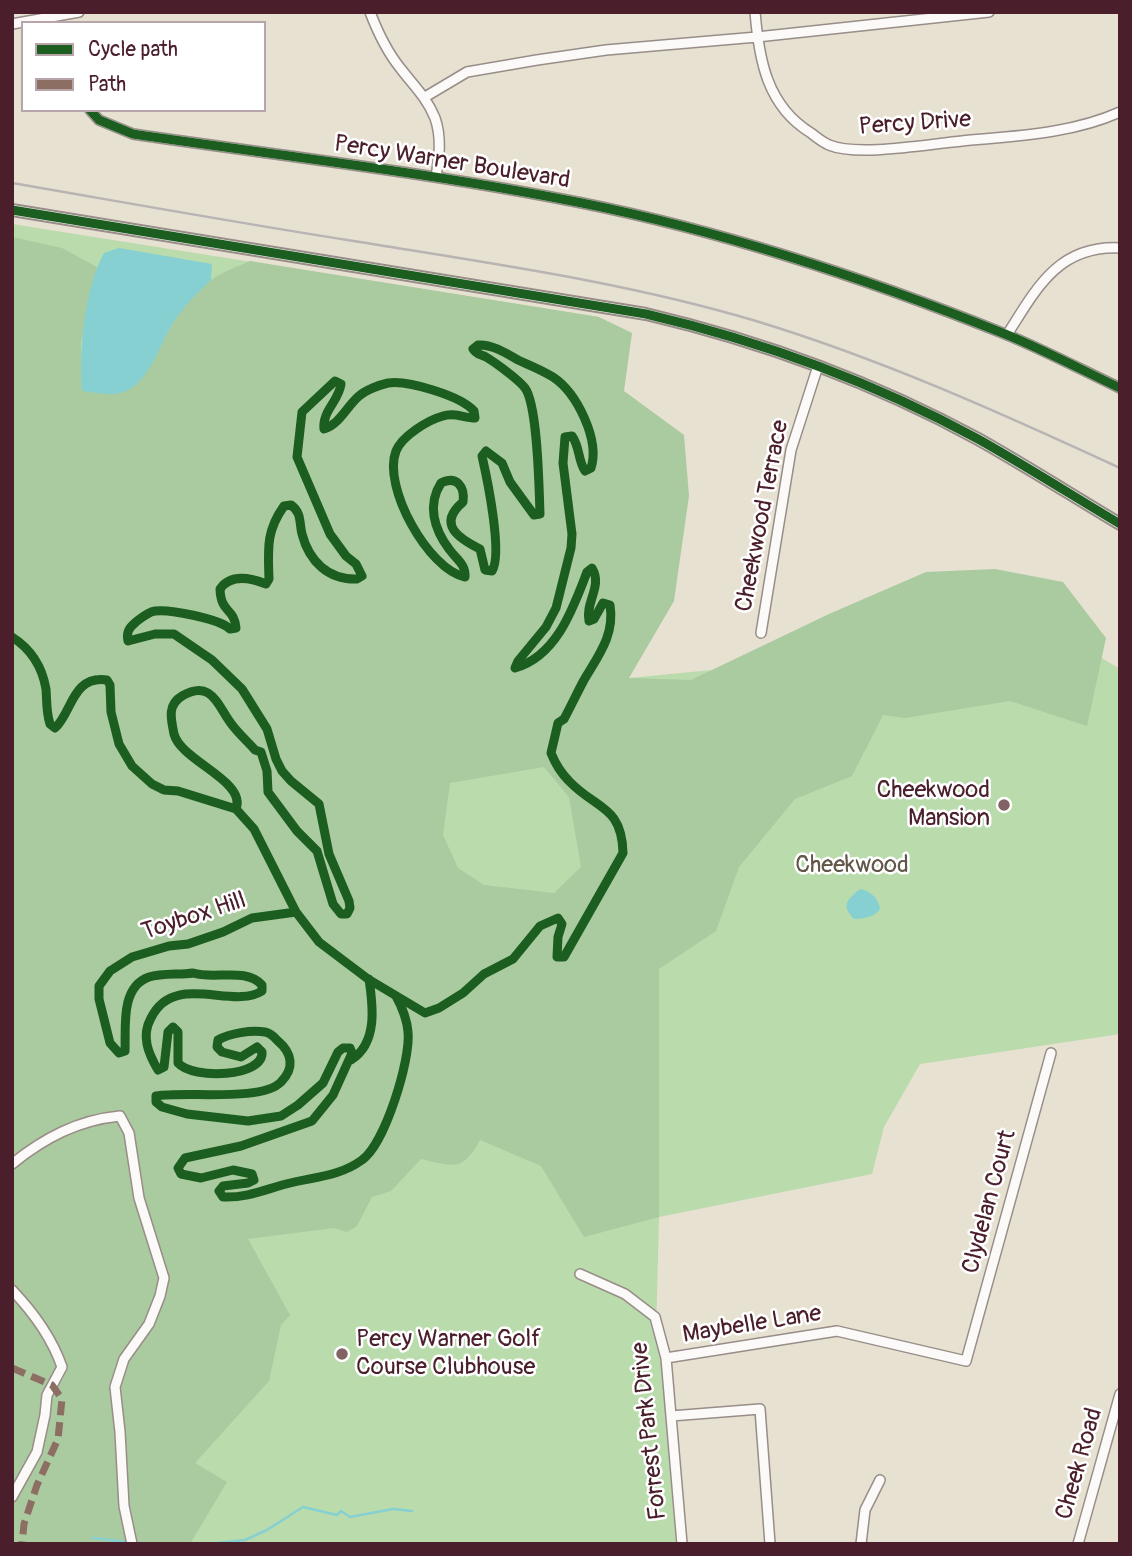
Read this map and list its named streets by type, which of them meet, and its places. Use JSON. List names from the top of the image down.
{
  "streets": {
    "street": [
      "Percy Drive",
      "Percy Warner Boulevard",
      "Cheekwood Terrace",
      "Clydelan Court",
      "Maybelle Lane",
      "Forrest Park Drive",
      "Cheek Road"
    ],
    "cycle path": ["Toybox Hill"]
  },
  "crossings": [
    ["Clydelan Court", "Maybelle Lane"],
    ["Maybelle Lane", "Forrest Park Drive"]
  ],
  "parks": ["Cheekwood"],
  "places": ["Cheekwood Mansion", "Percy Warner Golf Course Clubhouse"],
  "legend": ["Cycle path", "Path"]
}
